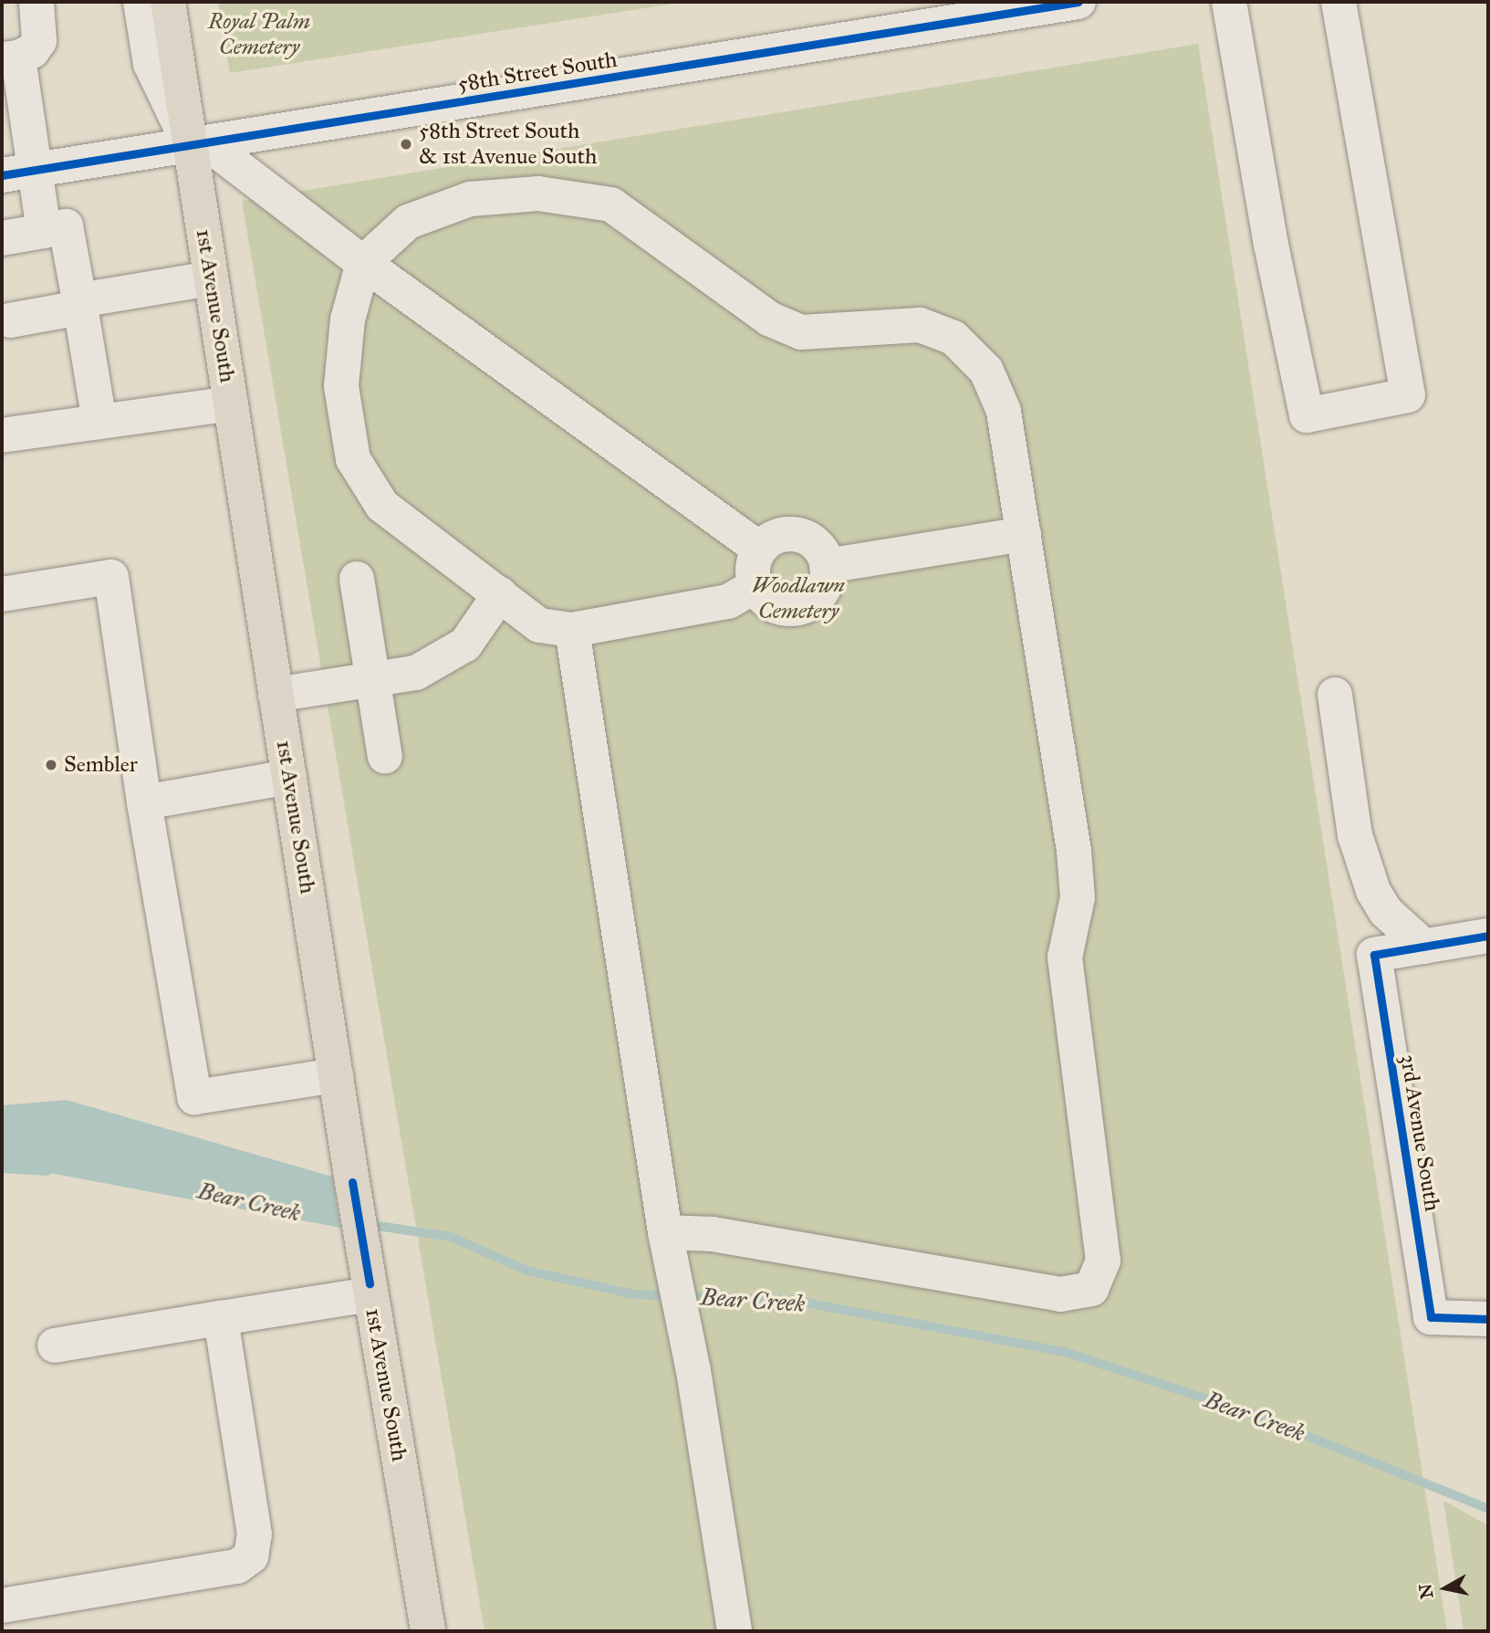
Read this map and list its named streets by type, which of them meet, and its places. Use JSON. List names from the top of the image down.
{
  "streets": {
    "main road": ["1st Avenue South"],
    "street": ["58th Street South", "3rd Avenue South"]
  },
  "crossings": [
    ["58th Street South", "1st Avenue South"]
  ],
  "water": ["Bear Creek"],
  "parks": ["Royal Palm Cemetery", "Woodlawn Cemetery"],
  "places": ["58th Street South & 1st Avenue South", "Sembler"],
  "north": "left"
}
